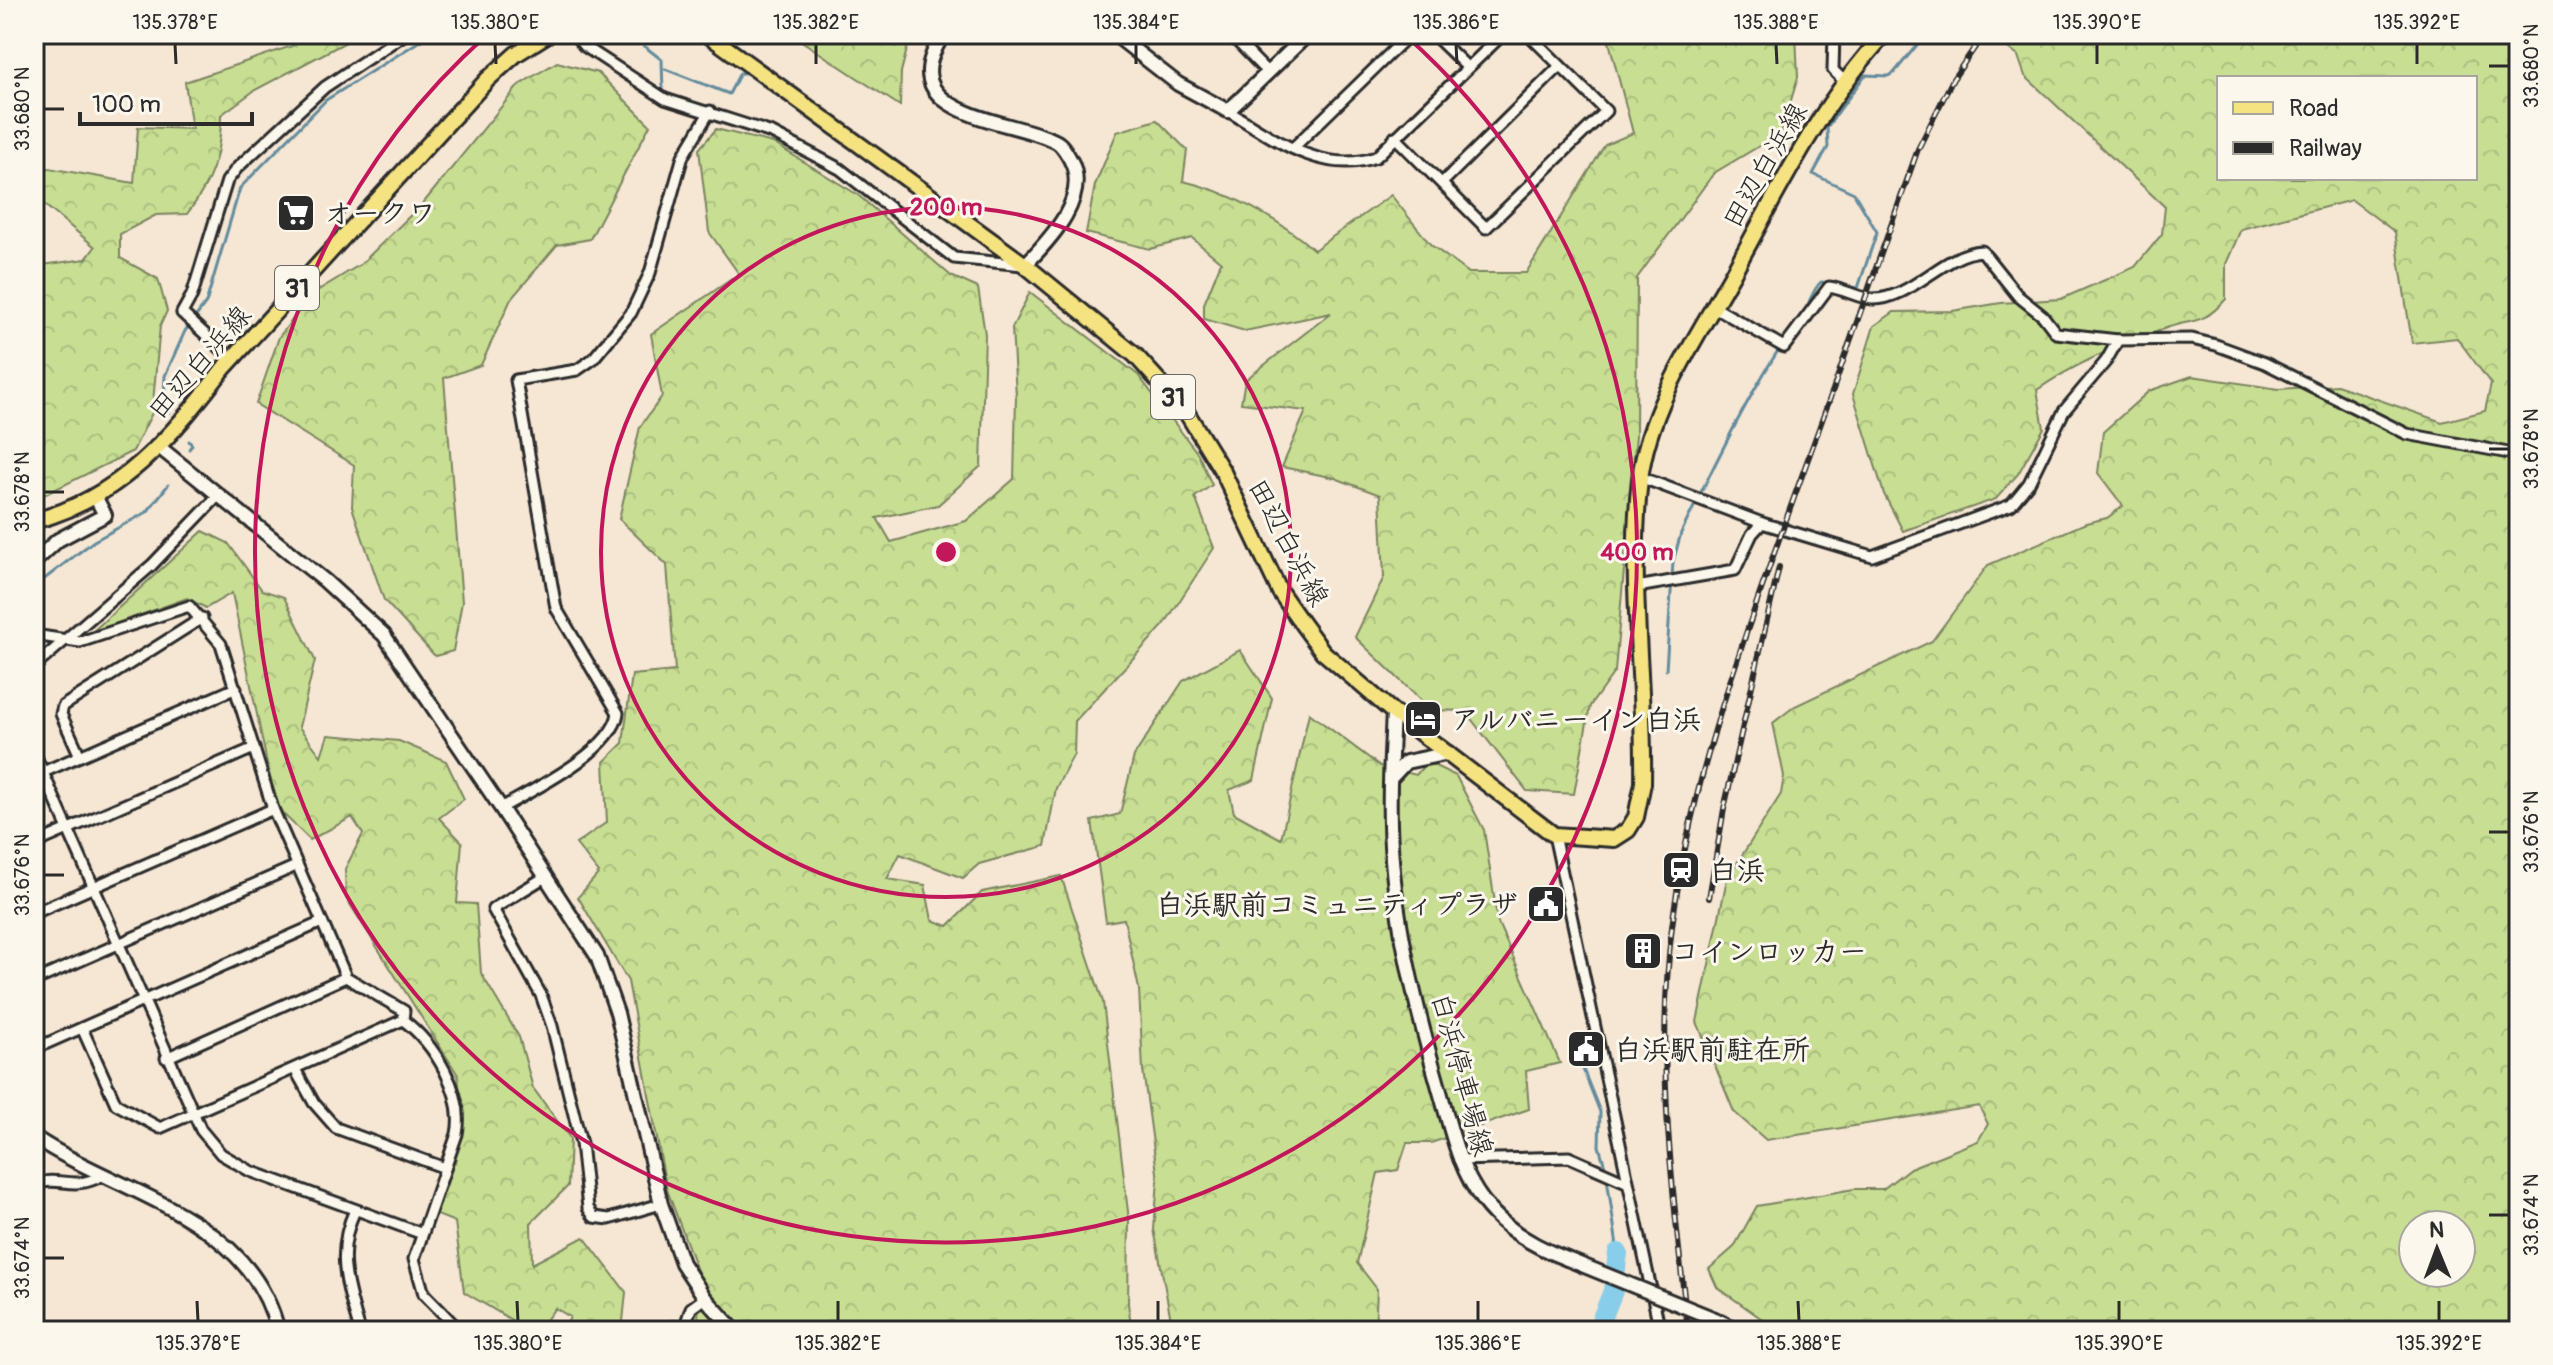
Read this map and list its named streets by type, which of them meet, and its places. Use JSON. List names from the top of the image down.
{
  "streets": {
    "main road": ["田辺白浜線", "31"],
    "street": ["白浜停車場線"]
  },
  "crossings": [
    ["田辺白浜線", "白浜停車場線"]
  ],
  "places": {
    "supermarket": ["オークワ"],
    "hotel": ["アルバニーイン白浜"],
    "station": ["白浜"],
    "public building": ["白浜駅前コミュニティプラザ", "白浜駅前駐在所"],
    "building": ["コインロッカー"]
  },
  "legend": ["Road", "Railway"],
  "scale_bar": "100 m",
  "north": "top",
  "coordinates": [
    "135.378°E",
    "135.380°E",
    "135.382°E",
    "135.384°E",
    "135.386°E",
    "135.388°E",
    "135.390°E",
    "135.392°E",
    "33.680°N",
    "33.678°N",
    "33.676°N",
    "33.674°N"
  ],
  "rings": ["200 m", "400 m"]
}
